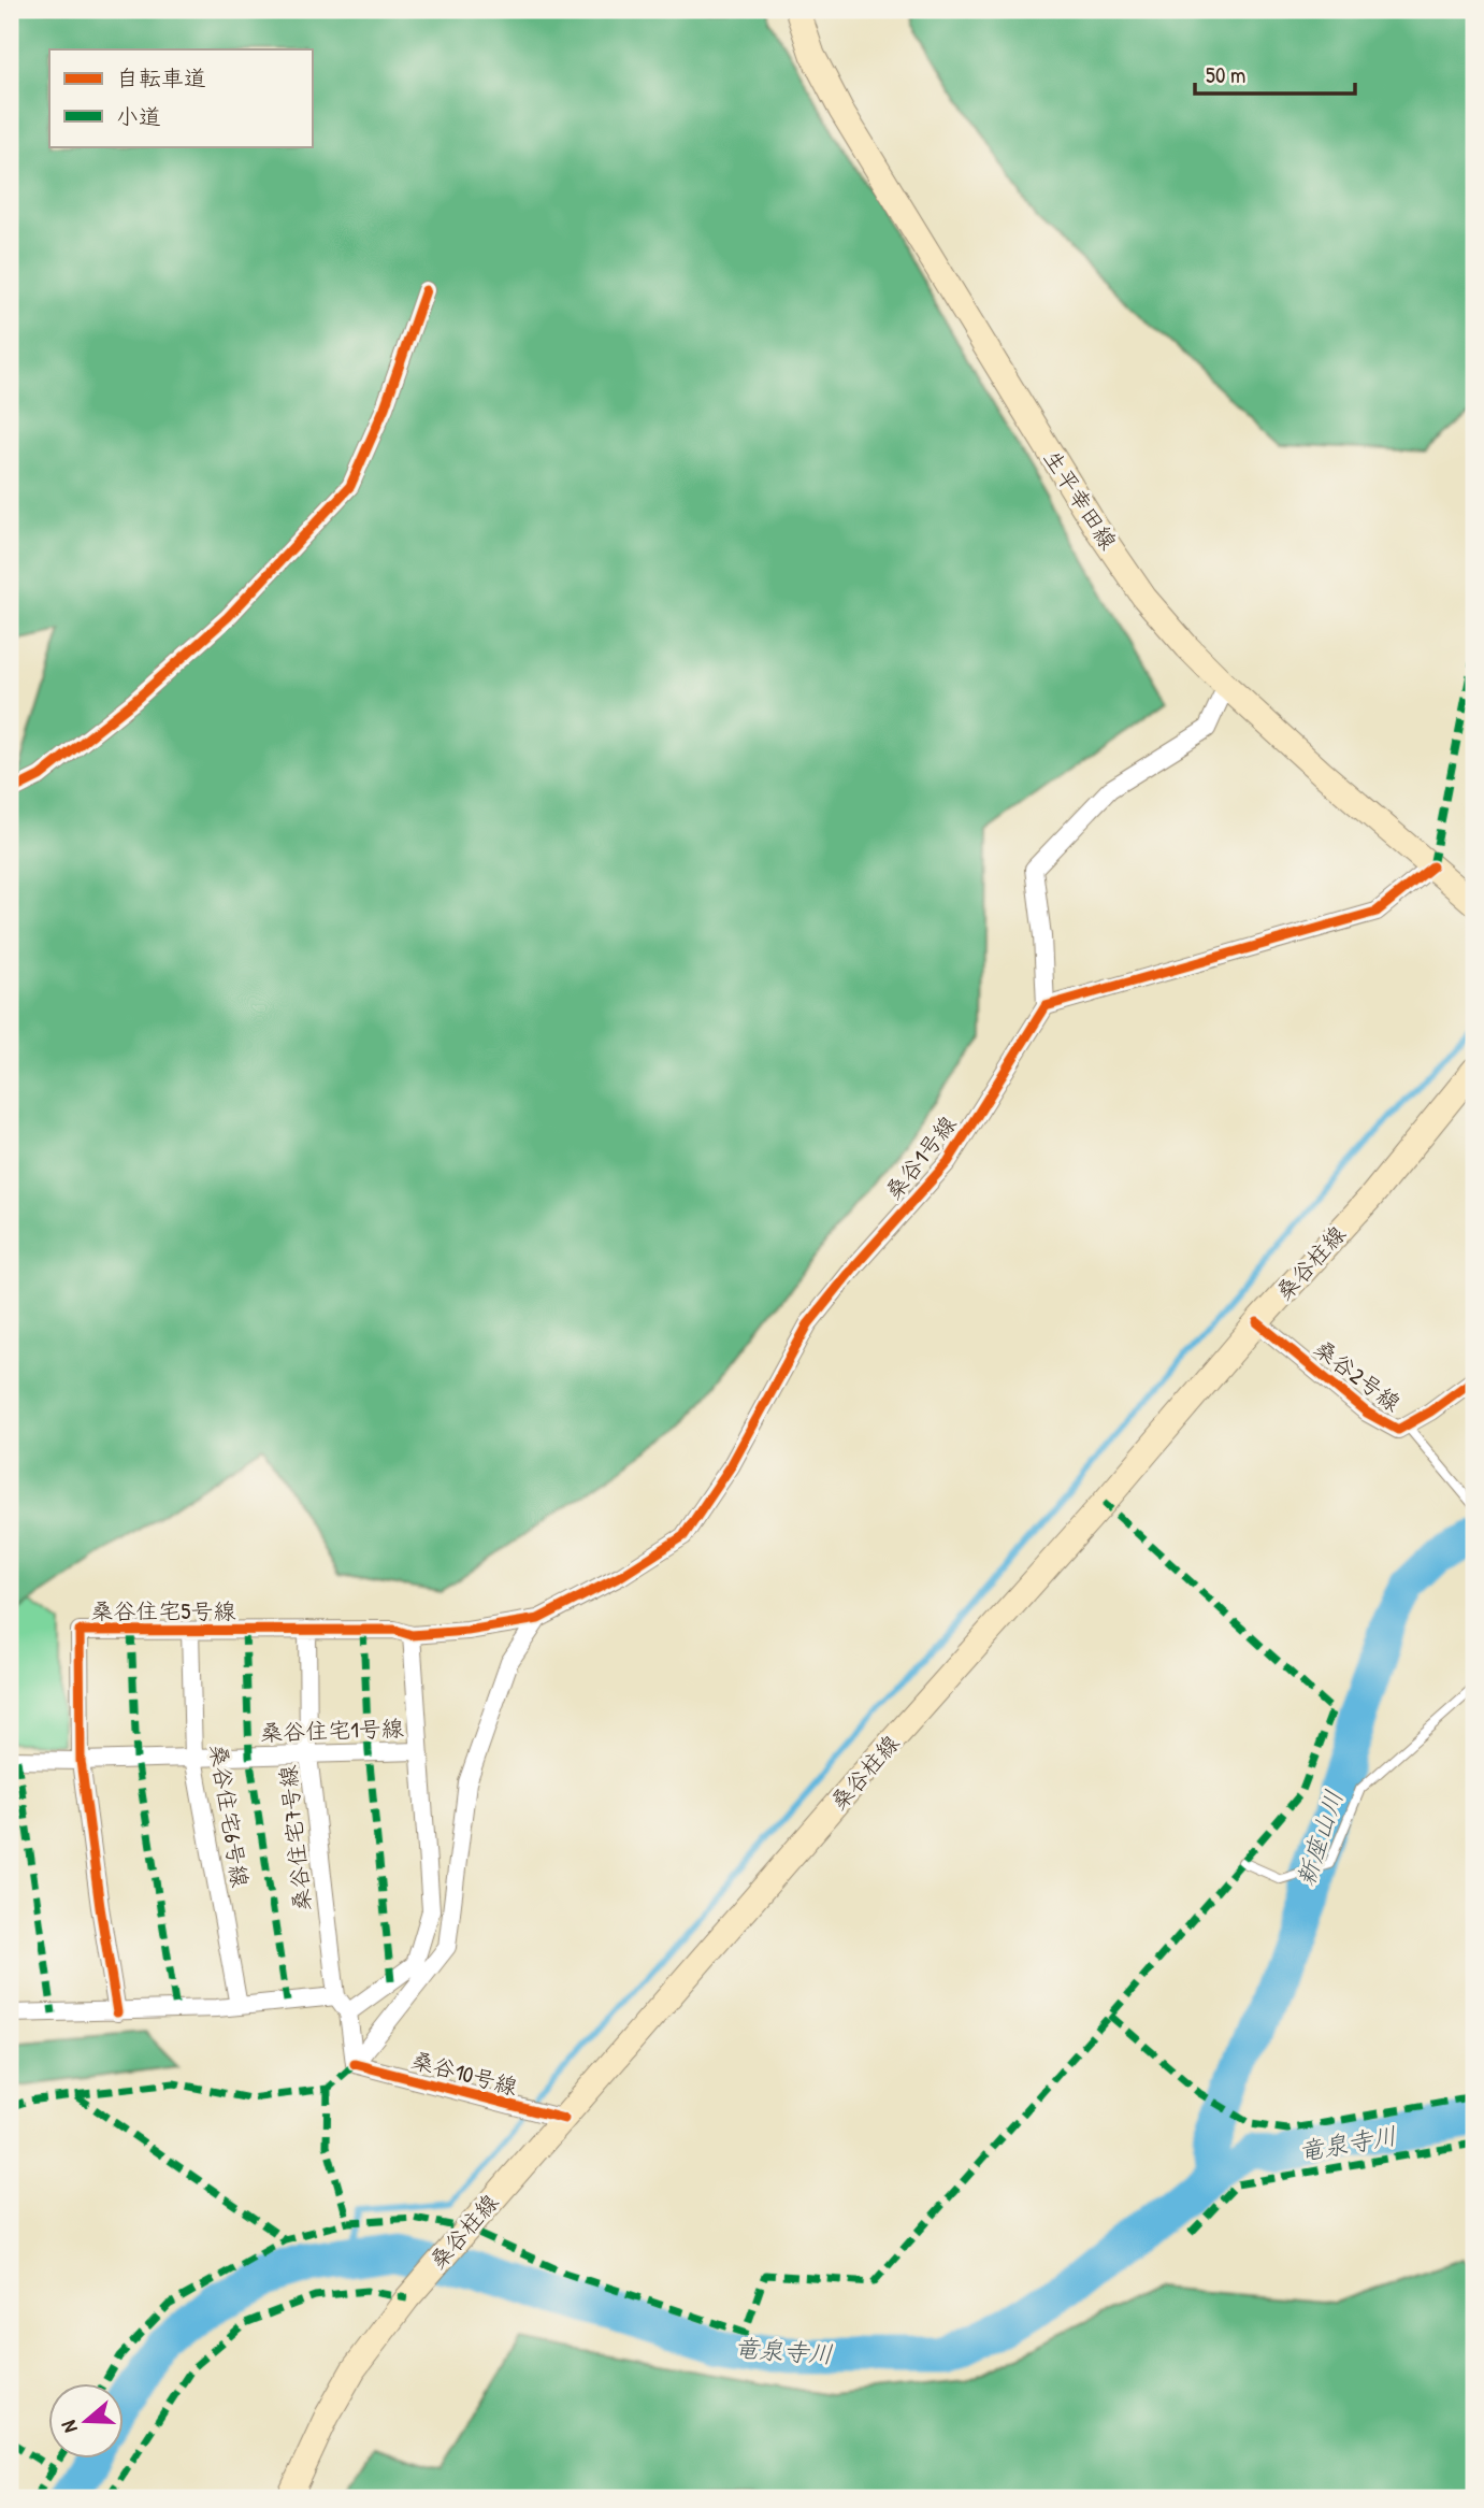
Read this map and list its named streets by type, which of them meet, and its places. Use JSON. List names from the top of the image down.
{
  "streets": {
    "main road": ["生平幸田線", "桑谷柱線"],
    "street": [
      "桑谷1号線",
      "桑谷2号線",
      "桑谷住宅5号線",
      "桑谷住宅1号線",
      "桑谷住宅6号線",
      "桑谷住宅7号線",
      "桑谷10号線"
    ]
  },
  "crossings": [
    ["桑谷1号線", "桑谷住宅5号線"],
    ["桑谷柱線", "桑谷2号線"],
    ["桑谷柱線", "桑谷10号線"],
    ["桑谷住宅5号線", "桑谷住宅1号線"],
    ["桑谷住宅5号線", "桑谷住宅6号線"],
    ["桑谷住宅5号線", "桑谷住宅7号線"],
    ["桑谷住宅1号線", "桑谷住宅6号線"],
    ["桑谷住宅1号線", "桑谷住宅7号線"]
  ],
  "water": ["新座山川", "竜泉寺川"],
  "legend": ["自転車道", "小道"],
  "scale_bar": "50 m",
  "north": "left"
}
